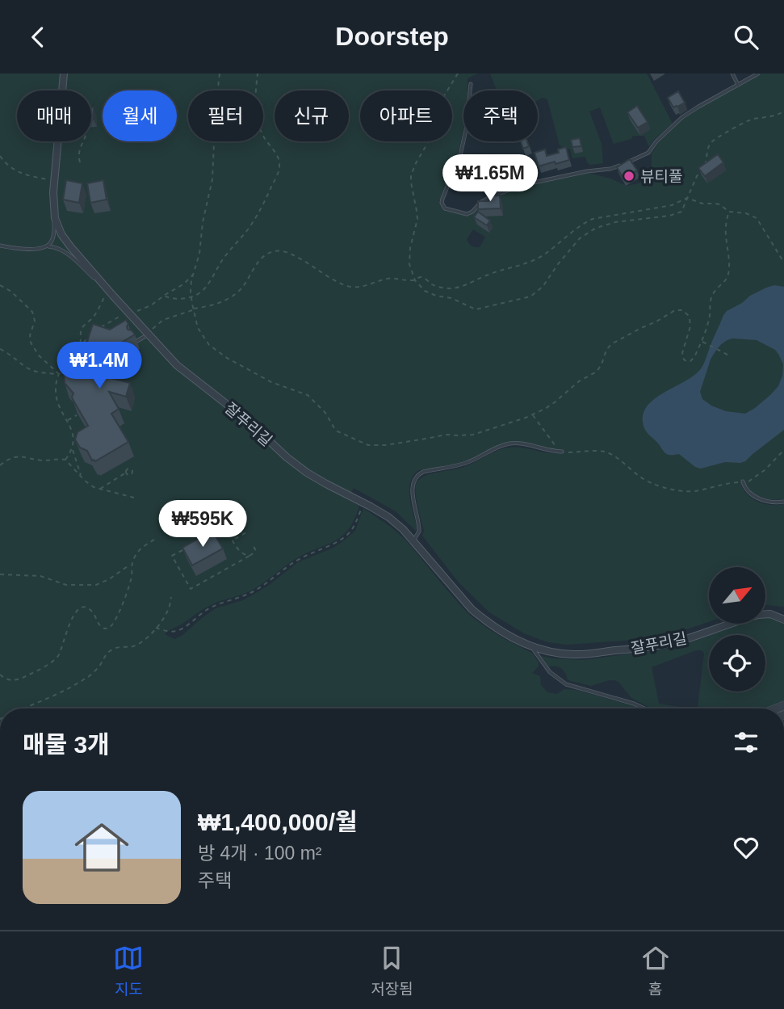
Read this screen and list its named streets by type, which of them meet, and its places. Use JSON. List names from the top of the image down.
{
  "streets": {
    "street": ["잘푸리길"]
  },
  "places": ["뷰티풀"],
  "north": "top right",
  "page": {
    "header": "Doorstep",
    "chip": [
      "매매",
      "월세",
      "필터",
      "신규",
      "아파트",
      "주택"
    ],
    "price": ["₩1.65M", "₩1.4M", "₩595K"],
    "heading": "매물 3개",
    "list": [
      {
        "name": "₩1,400,000/월",
        "note": "방 4개 · 100 m² · 주택"
      }
    ],
    "tabs": ["지도", "저장됨", "홈"]
  }
}
